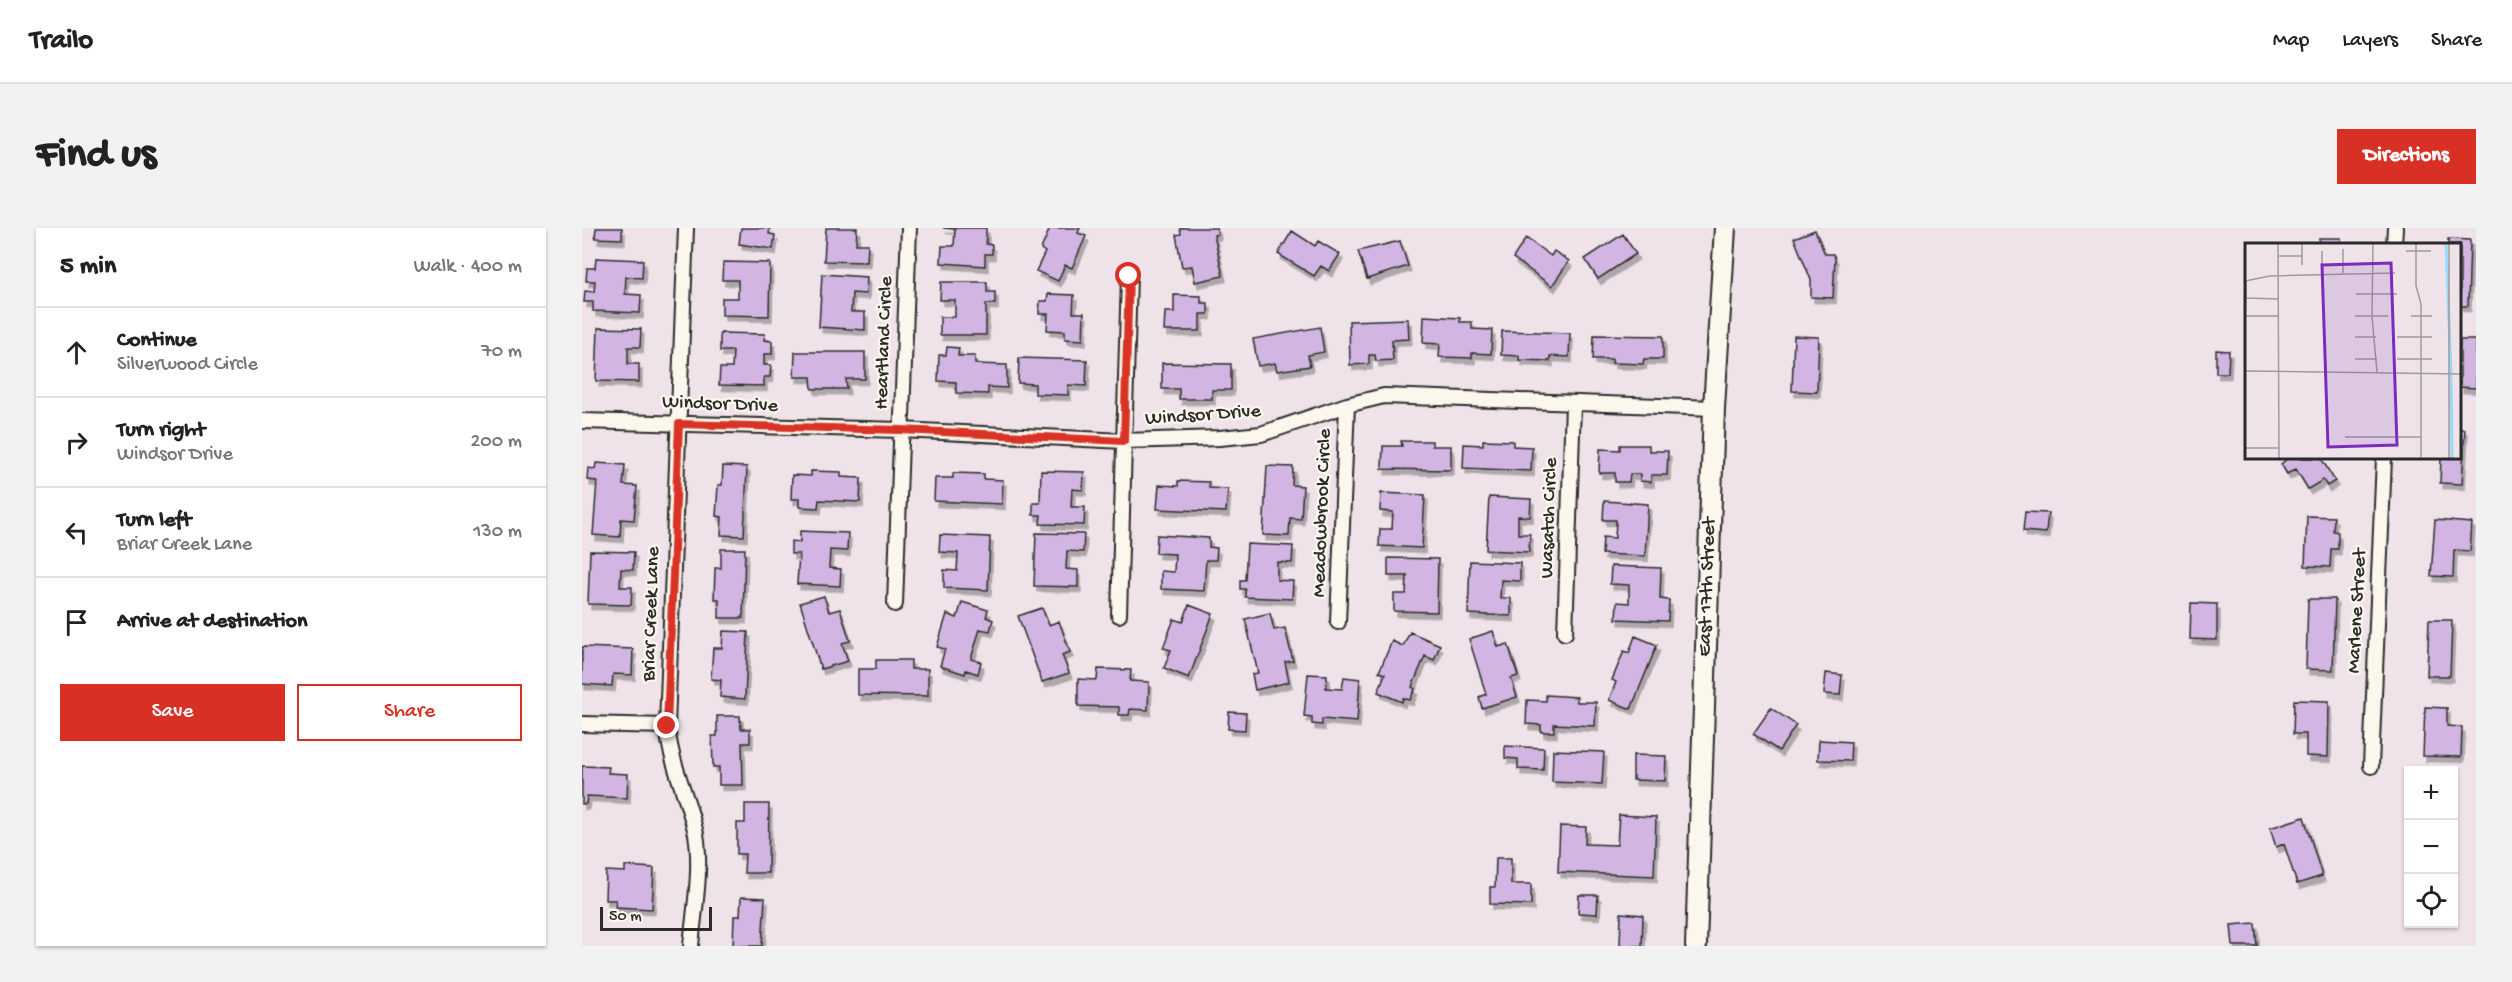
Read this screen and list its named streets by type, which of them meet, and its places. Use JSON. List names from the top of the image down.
{
  "streets": {
    "main road": ["East 17th Street"],
    "street": [
      "Heartland Circle",
      "Windsor Drive",
      "Meadowbrook Circle",
      "Wasatch Circle",
      "Marlene Street",
      "Briar Creek Lane"
    ]
  },
  "crossings": [
    ["Heartland Circle", "Windsor Drive"],
    ["Windsor Drive", "Meadowbrook Circle"],
    ["Windsor Drive", "Wasatch Circle"],
    ["Windsor Drive", "East 17th Street"],
    ["Windsor Drive", "Briar Creek Lane"]
  ],
  "scale_bar": "50 m",
  "page": {
    "header": "Trailo",
    "nav": ["Map", "Layers", "Share"],
    "buttons": [
      "Directions",
      ["Save", "Share"]
    ],
    "title": "Find us",
    "heading": ["5 min", "Walk · 400 m"],
    "list": [
      ["Continue", "Silverwood Circle", "70 m"],
      ["Turn right", "Windsor Drive", "200 m"],
      ["Turn left", "Briar Creek Lane", "130 m"],
      "Arrive at destination"
    ],
    "map_buttons": ["+", "−"],
    "scale": "50 m"
  }
}
